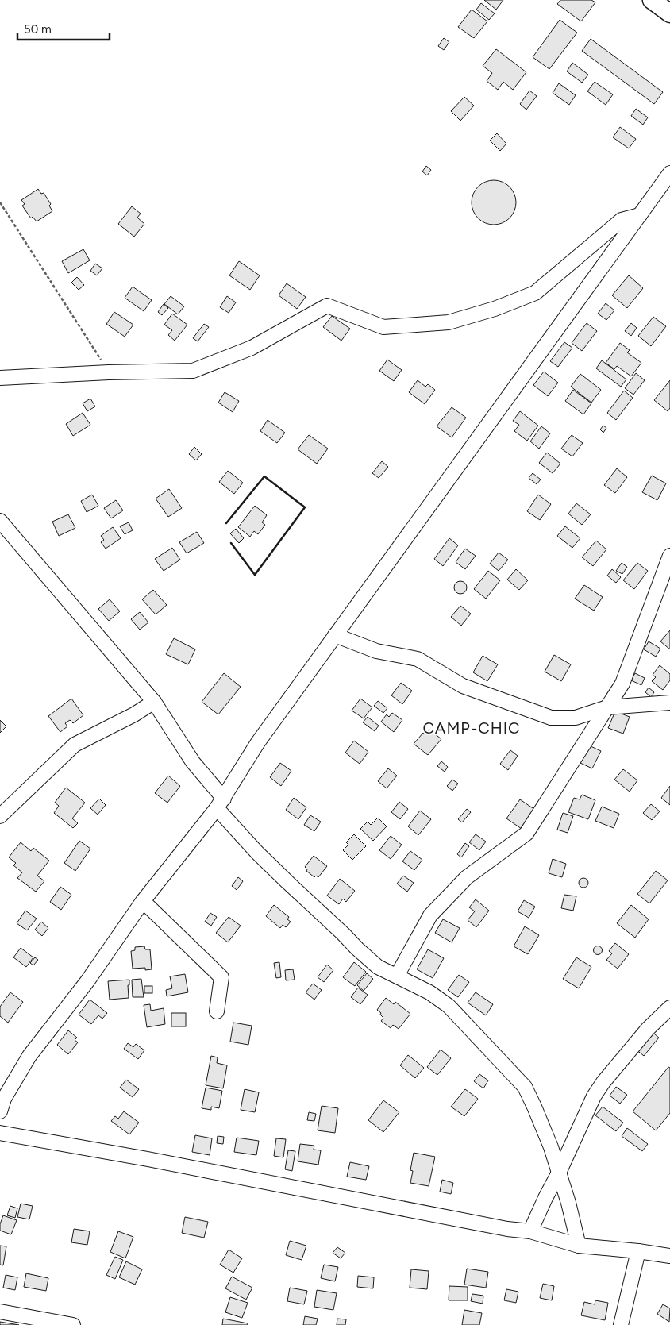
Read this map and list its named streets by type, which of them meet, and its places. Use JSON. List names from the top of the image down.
{
  "districts": ["CAMP-CHIC"],
  "scale_bar": "50 m"
}
